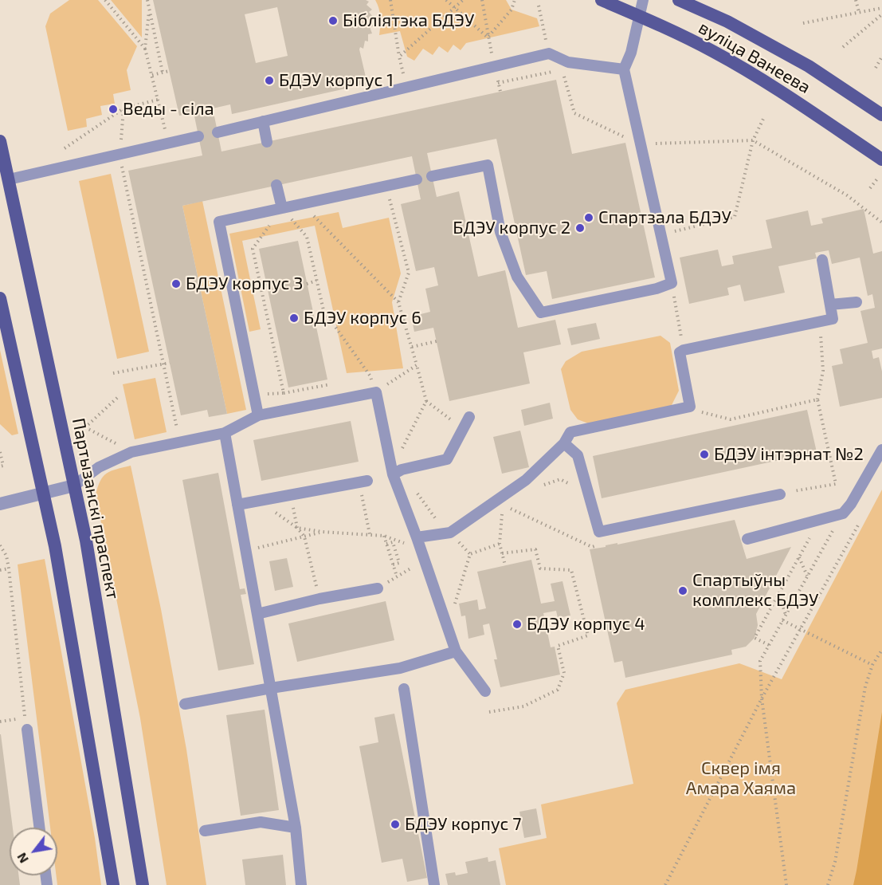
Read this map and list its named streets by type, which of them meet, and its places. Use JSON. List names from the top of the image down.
{
  "streets": {
    "main road": ["вуліца Ванеева", "Партызанскі праспект"]
  },
  "parks": ["Сквер імя Амара Хаяма"],
  "places": [
    "Бібліятэка БДЭУ",
    "БДЭУ корпус 1",
    "Веды - сіла",
    "Спартзала БДЭУ",
    "БДЭУ корпус 2",
    "БДЭУ корпус 3",
    "БДЭУ корпус 6",
    "БДЭУ інтэрнат №2",
    "Спартыўны комплекс БДЭУ",
    "БДЭУ корпус 4",
    "БДЭУ корпус 7"
  ],
  "north": "bottom left"
}
